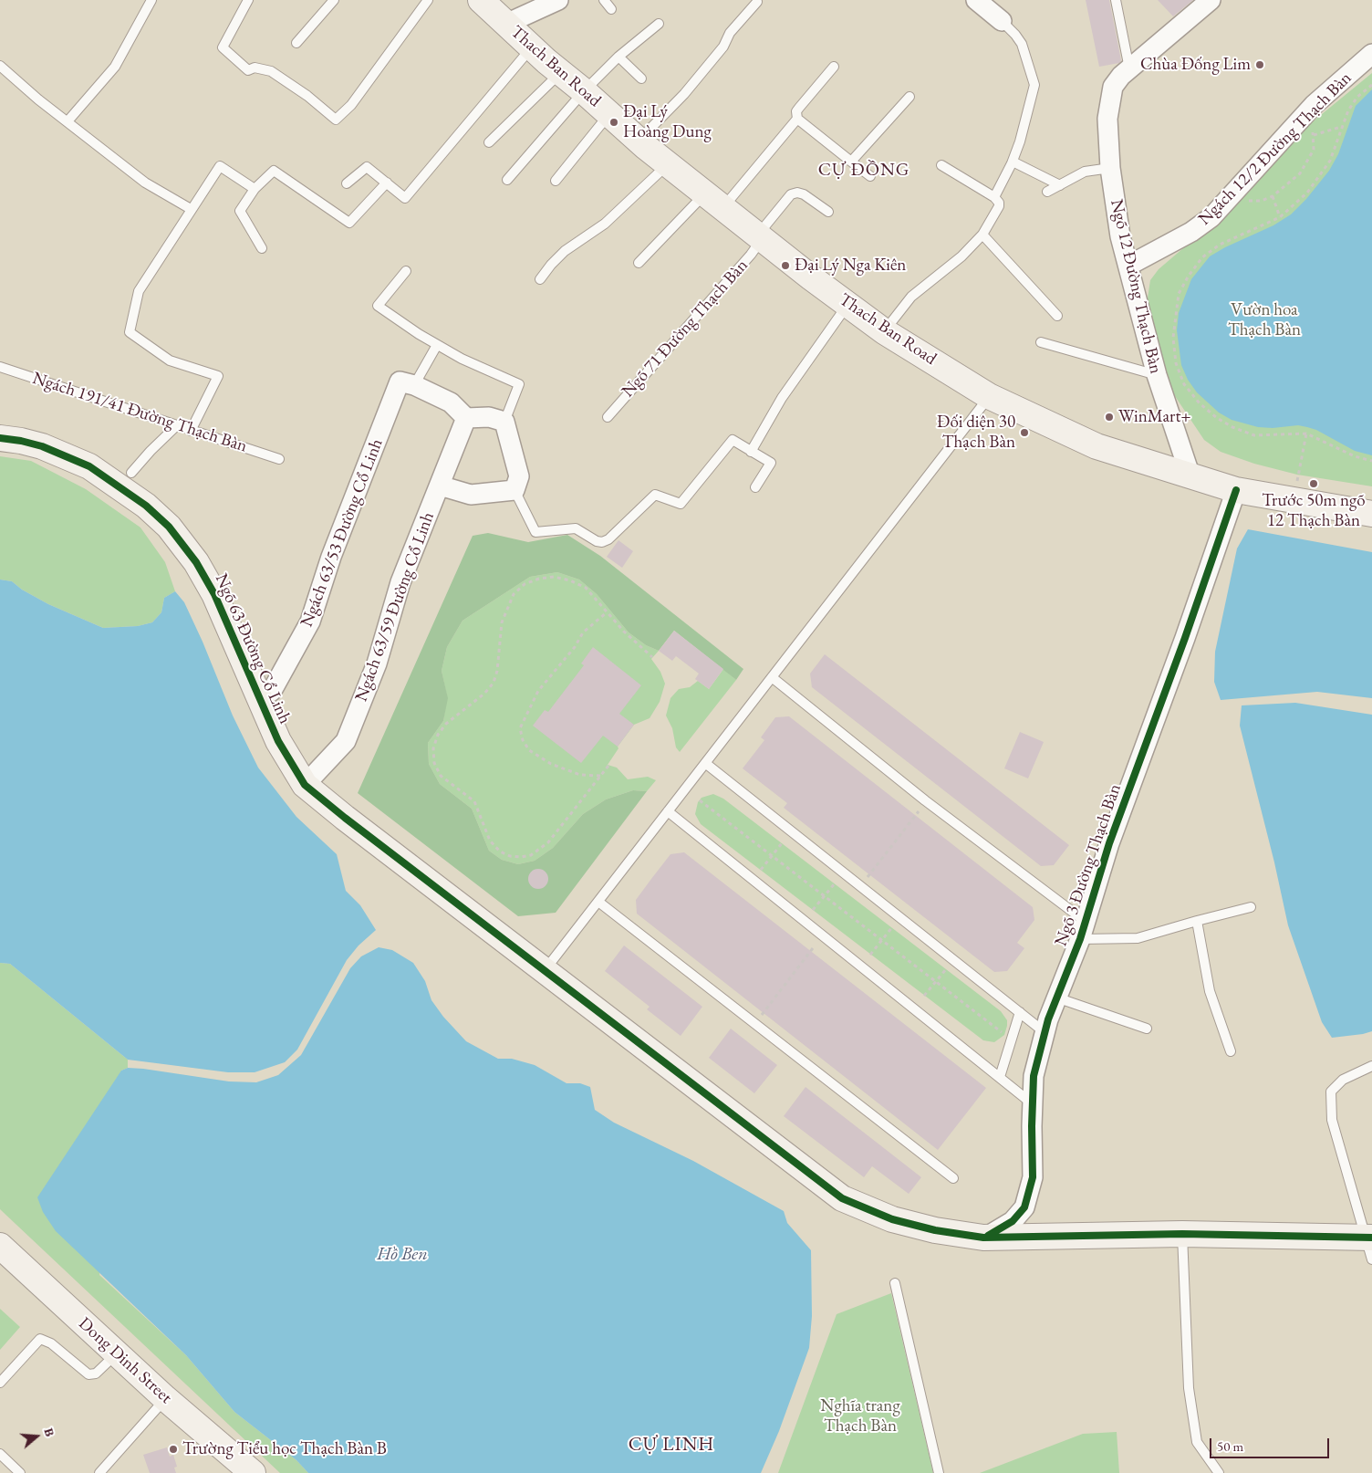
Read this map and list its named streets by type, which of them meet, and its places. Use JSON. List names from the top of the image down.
{
  "streets": {
    "street": [
      "Thach Ban Road",
      "Ngách 12/2 Đường Thạch Bàn",
      "Ngõ 12 Đường Thạch Bàn",
      "Ngách 63/53 Đường Cổ Linh",
      "Ngách 63/59 Đường Cổ Linh",
      "Ngõ 63 Đường Cổ Linh",
      "Ngõ 3 Đường Thạch Bàn",
      "Dong Dinh Street"
    ],
    "lane": ["Ngõ 71 Đường Thạch Bàn", "Ngách 191/41 Đường Thạch Bàn"]
  },
  "crossings": [
    ["Thach Ban Road", "Ngõ 12 Đường Thạch Bàn"],
    ["Thach Ban Road", "Ngõ 71 Đường Thạch Bàn"],
    ["Thach Ban Road", "Ngõ 3 Đường Thạch Bàn"],
    ["Ngách 12/2 Đường Thạch Bàn", "Ngõ 12 Đường Thạch Bàn"],
    ["Ngách 63/53 Đường Cổ Linh", "Ngõ 63 Đường Cổ Linh"],
    ["Ngách 63/59 Đường Cổ Linh", "Ngõ 63 Đường Cổ Linh"],
    ["Ngõ 63 Đường Cổ Linh", "Ngõ 3 Đường Thạch Bàn"]
  ],
  "districts": ["CỰ ĐỒNG", "CỰ LINH"],
  "water": ["Hồ Ben"],
  "parks": ["Vườn hoa Thạch Bàn", "Nghĩa trang Thạch Bàn"],
  "places": [
    "Chùa Đống Lim",
    "Đại Lý Hoàng Dung",
    "Đại Lý Nga Kiên",
    "WinMart+",
    "Đối diện 30 Thạch Bàn",
    "Trước 50m ngõ 12 Thạch Bàn",
    "Trường Tiểu học Thạch Bàn B"
  ],
  "scale_bar": "50 m",
  "north": "right"
}
